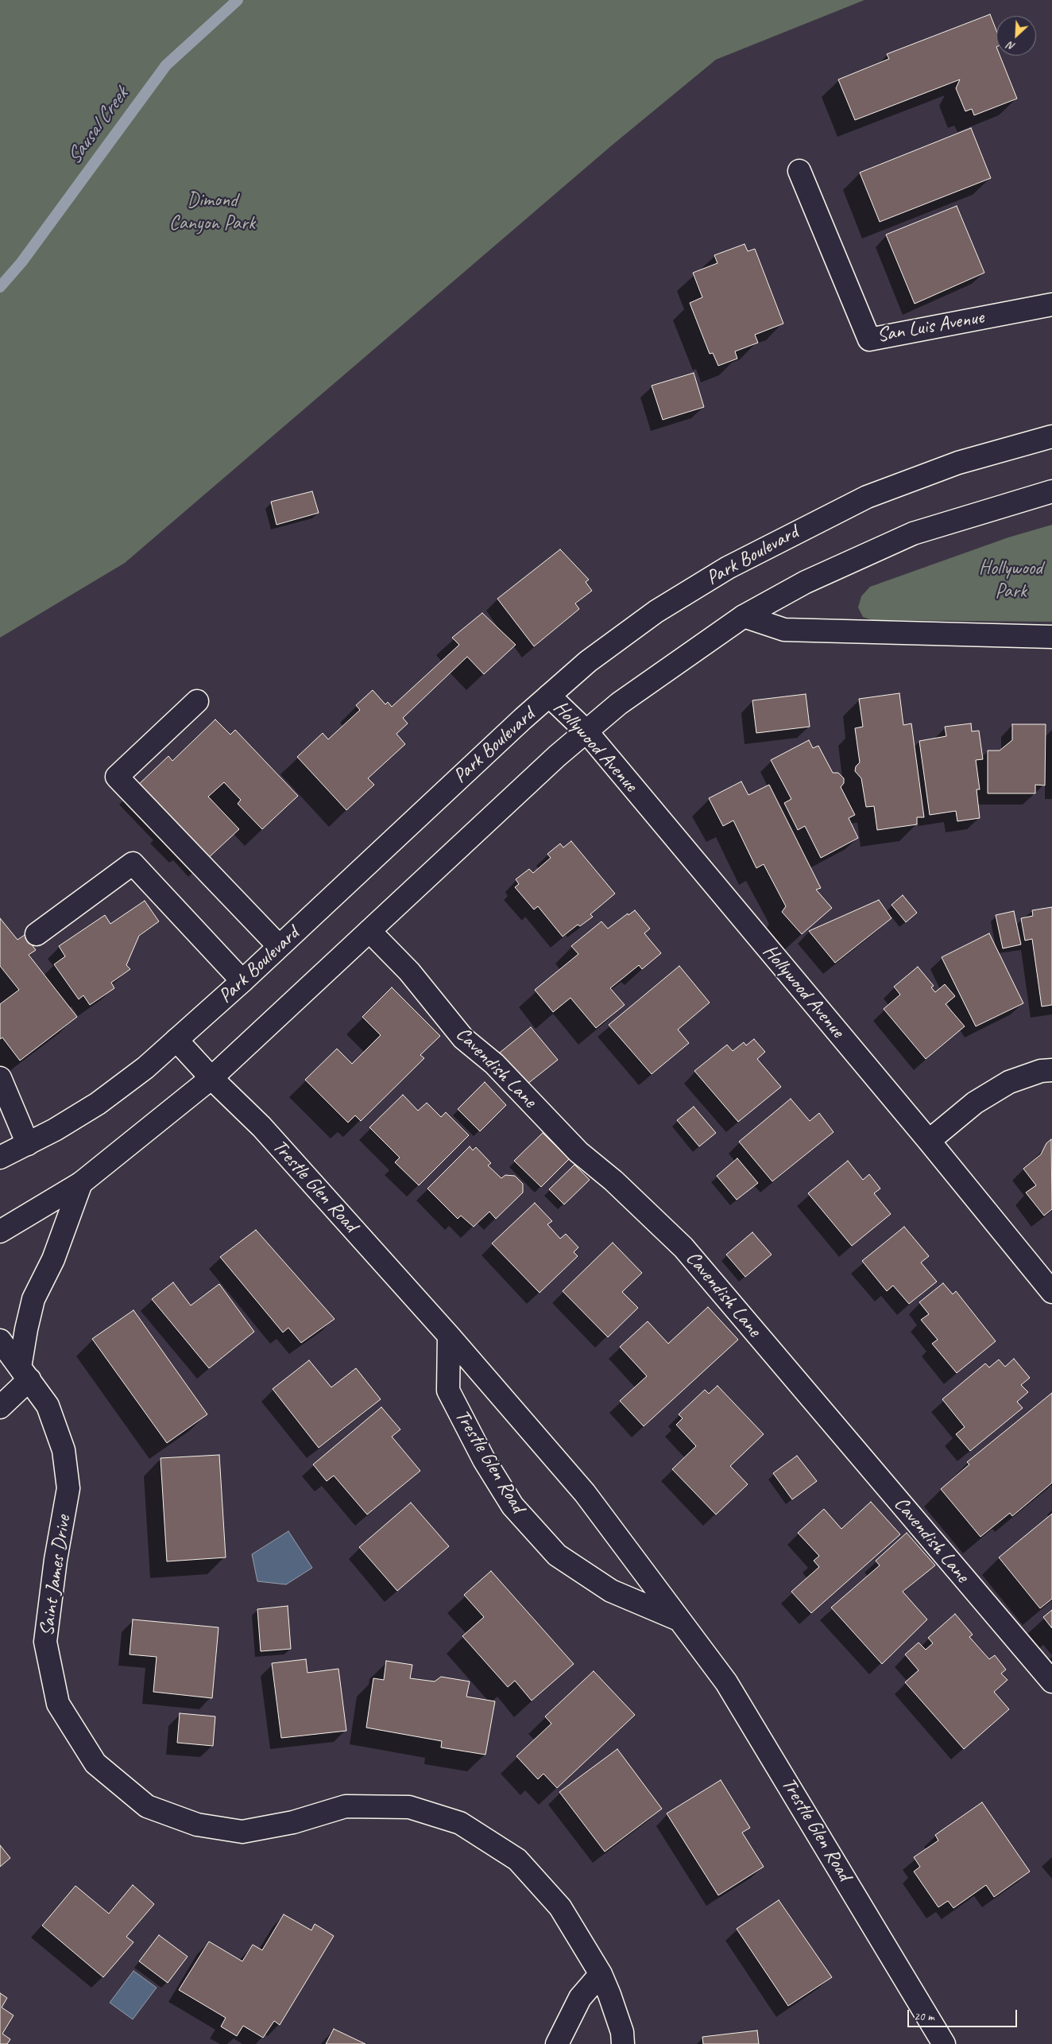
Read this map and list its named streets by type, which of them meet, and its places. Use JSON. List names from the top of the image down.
{
  "streets": {
    "street": [
      "San Luis Avenue",
      "Park Boulevard",
      "Hollywood Avenue",
      "Cavendish Lane",
      "Trestle Glen Road",
      "Saint James Drive"
    ]
  },
  "crossings": [
    ["Park Boulevard", "Hollywood Avenue"],
    ["Park Boulevard", "Trestle Glen Road"]
  ],
  "water": ["Sausal Creek"],
  "parks": ["Dimond Canyon Park", "Hollywood Park"],
  "scale_bar": "20 m",
  "north": "bottom left"
}
